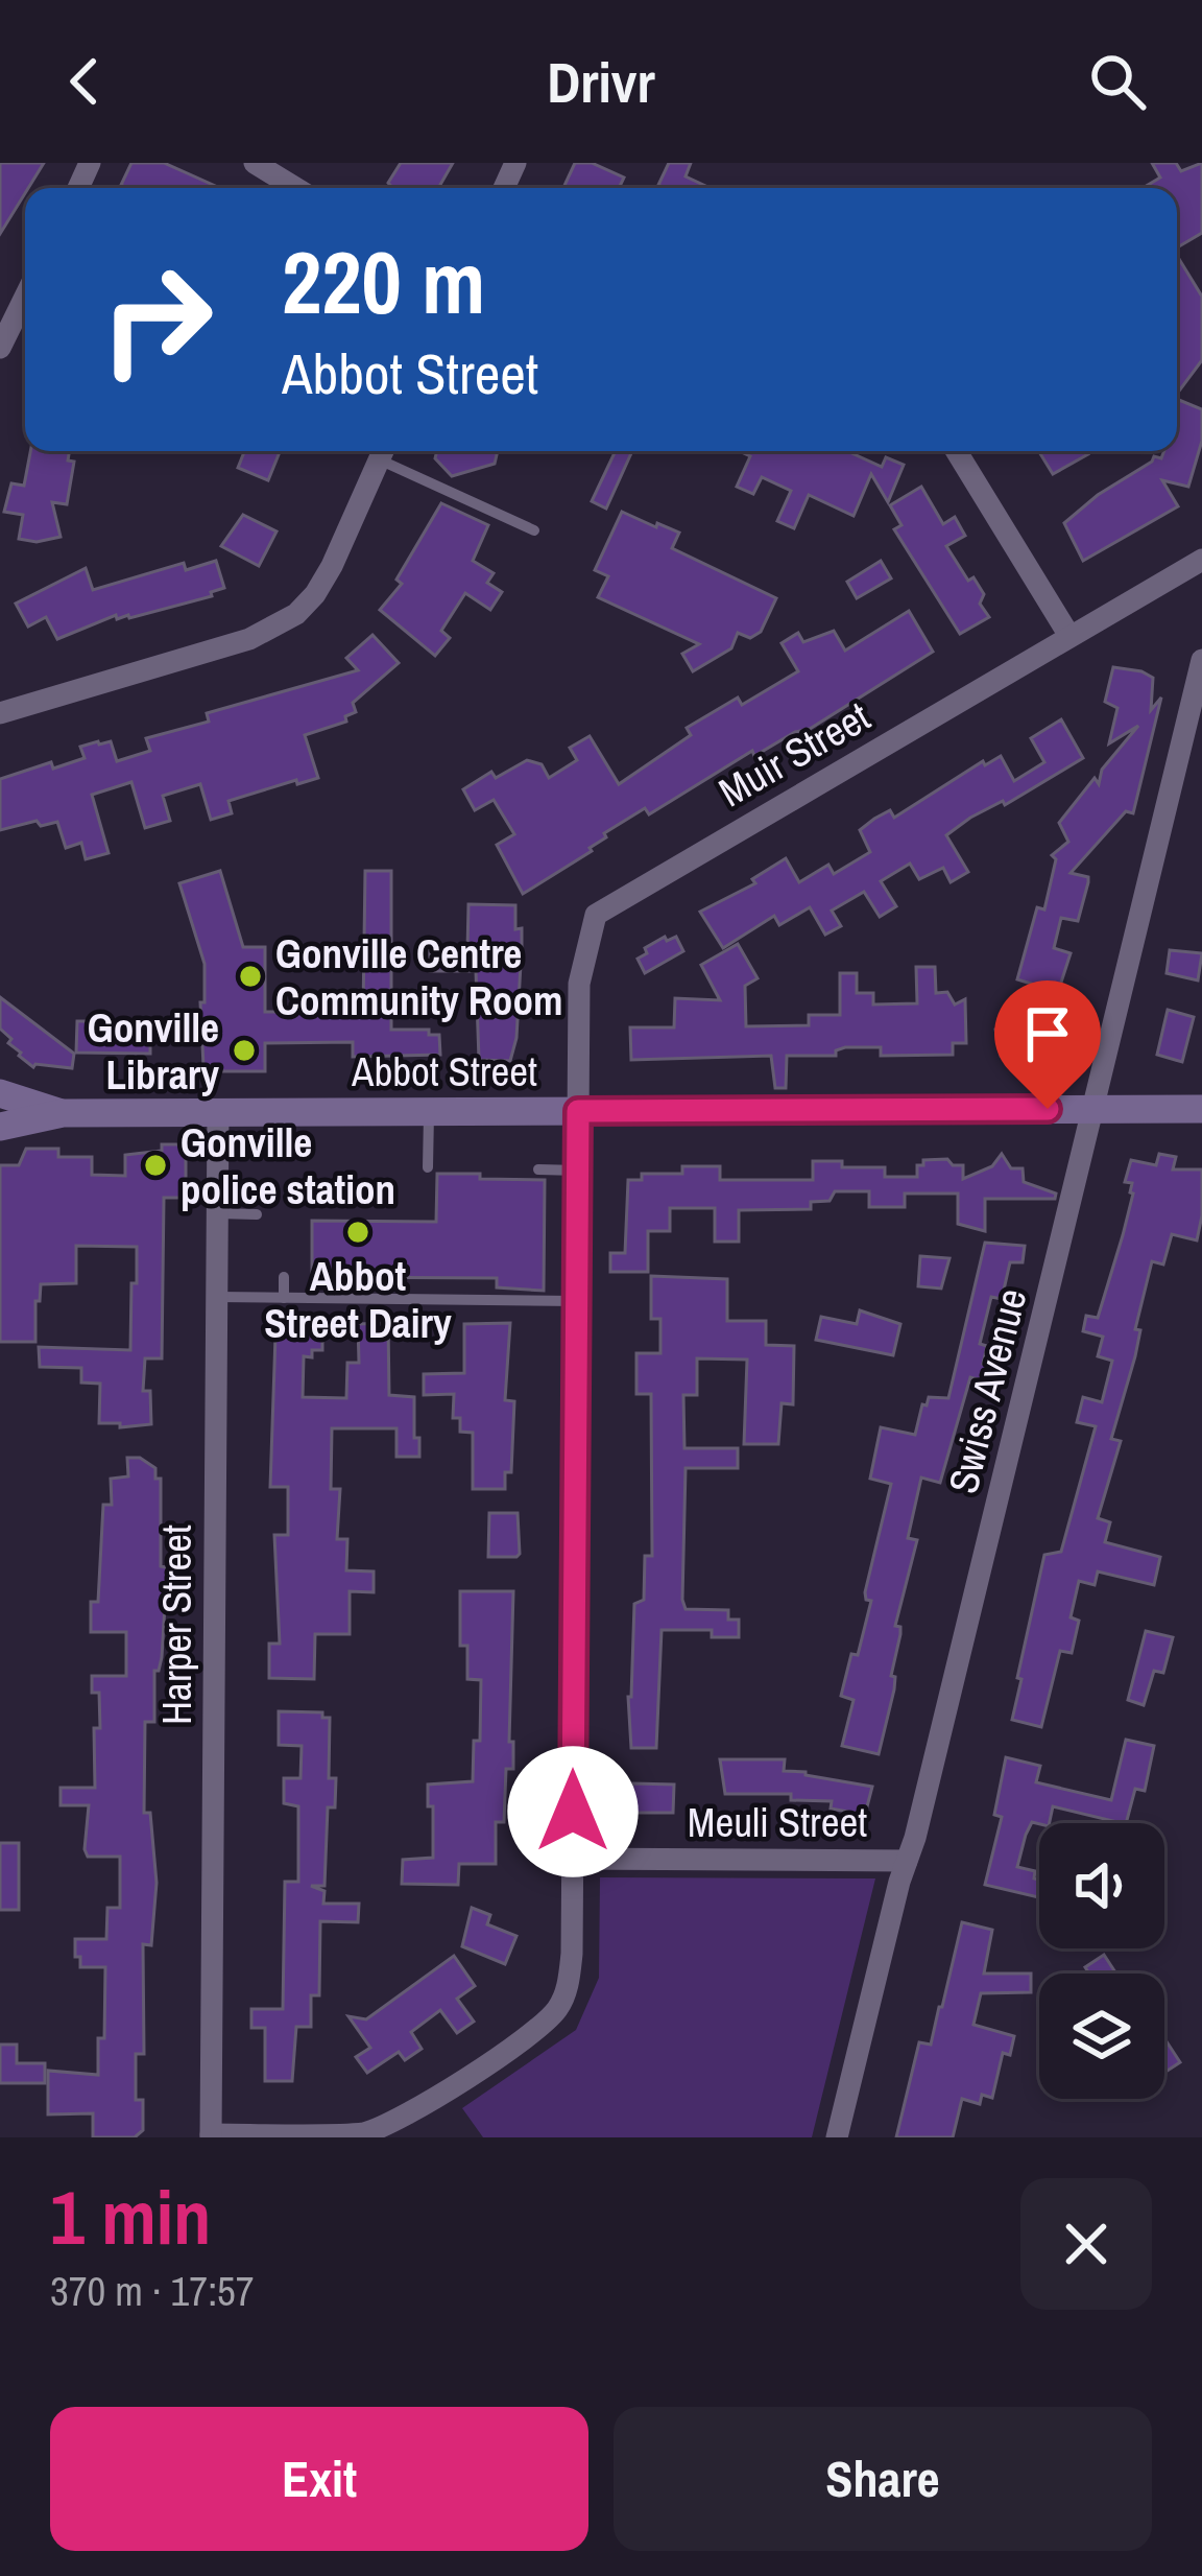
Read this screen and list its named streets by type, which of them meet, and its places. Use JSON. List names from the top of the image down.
{
  "streets": {
    "street": [
      "Muir Street",
      "Abbot Street",
      "Swiss Avenue",
      "Harper Street",
      "Meuli Street"
    ]
  },
  "crossings": [
    ["Muir Street", "Abbot Street"],
    ["Muir Street", "Harper Street"],
    ["Muir Street", "Meuli Street"],
    ["Abbot Street", "Swiss Avenue"],
    ["Abbot Street", "Harper Street"],
    ["Swiss Avenue", "Meuli Street"]
  ],
  "places": [
    "Gonville Centre Community Room",
    "Gonville Library",
    "Gonville police station",
    "Abbot Street Dairy"
  ],
  "page": {
    "header": "Drivr",
    "turn": ["220 m", "Abbot Street"],
    "heading": ["1 min", "370 m · 17:57"],
    "buttons": ["Exit", "Share"]
  }
}
